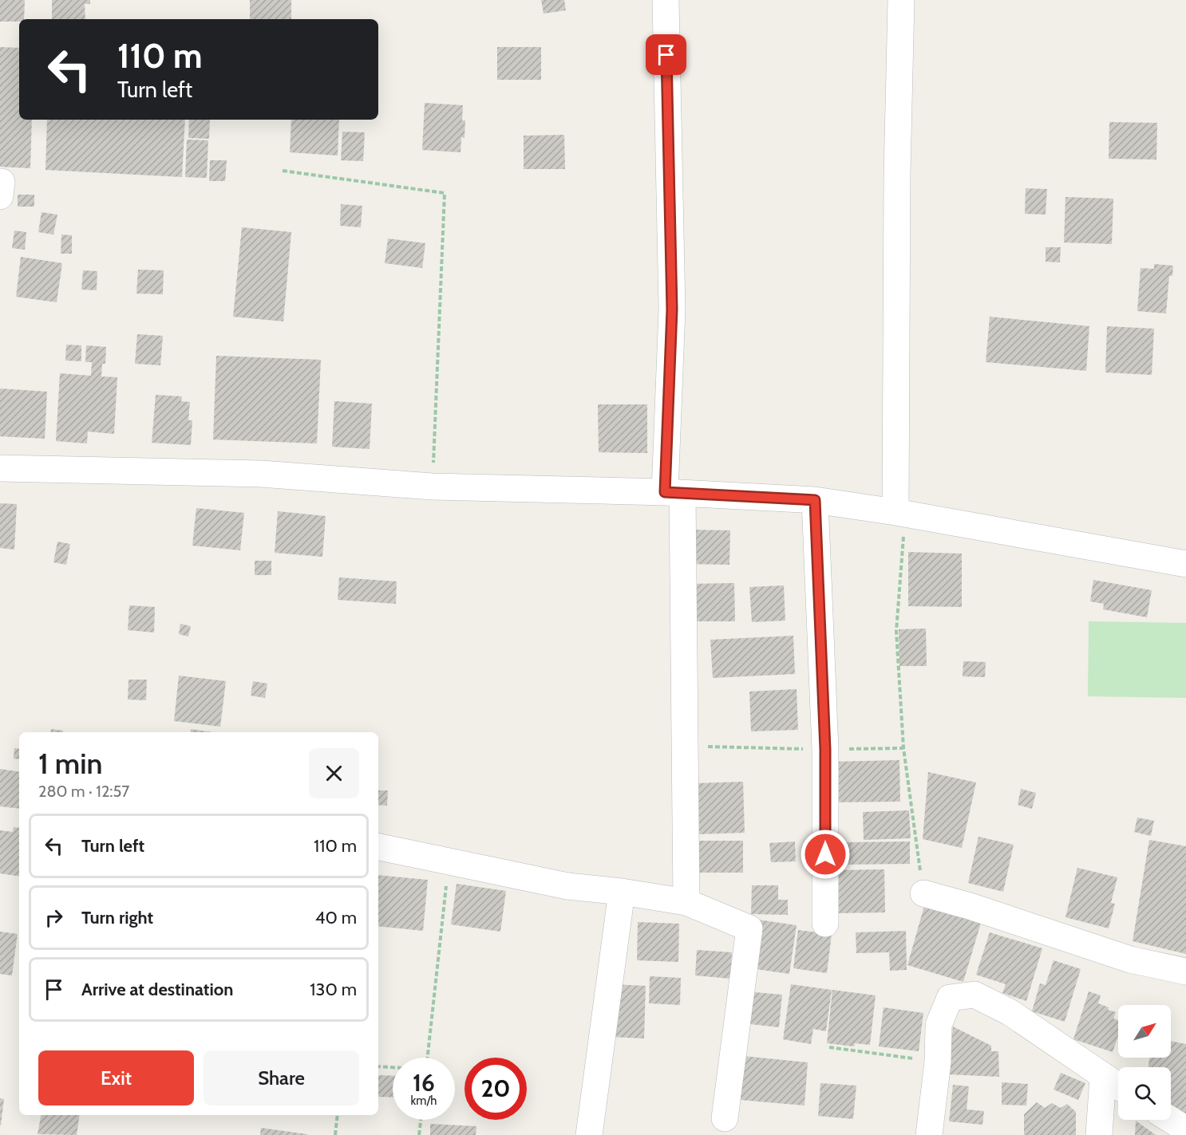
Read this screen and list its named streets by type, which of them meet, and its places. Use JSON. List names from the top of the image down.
{
  "north": "top right",
  "page": {
    "turn": ["110 m", "Turn left"],
    "heading": ["1 min", "280 m · 12:57"],
    "list": [
      {
        "name": "Turn left",
        "value": "110 m"
      },
      {
        "name": "Turn right",
        "value": "40 m"
      },
      {
        "name": "Arrive at destination",
        "value": "130 m"
      }
    ],
    "buttons": ["Exit", "Share"],
    "speed": "16 km/h",
    "limit": "20"
  }
}
